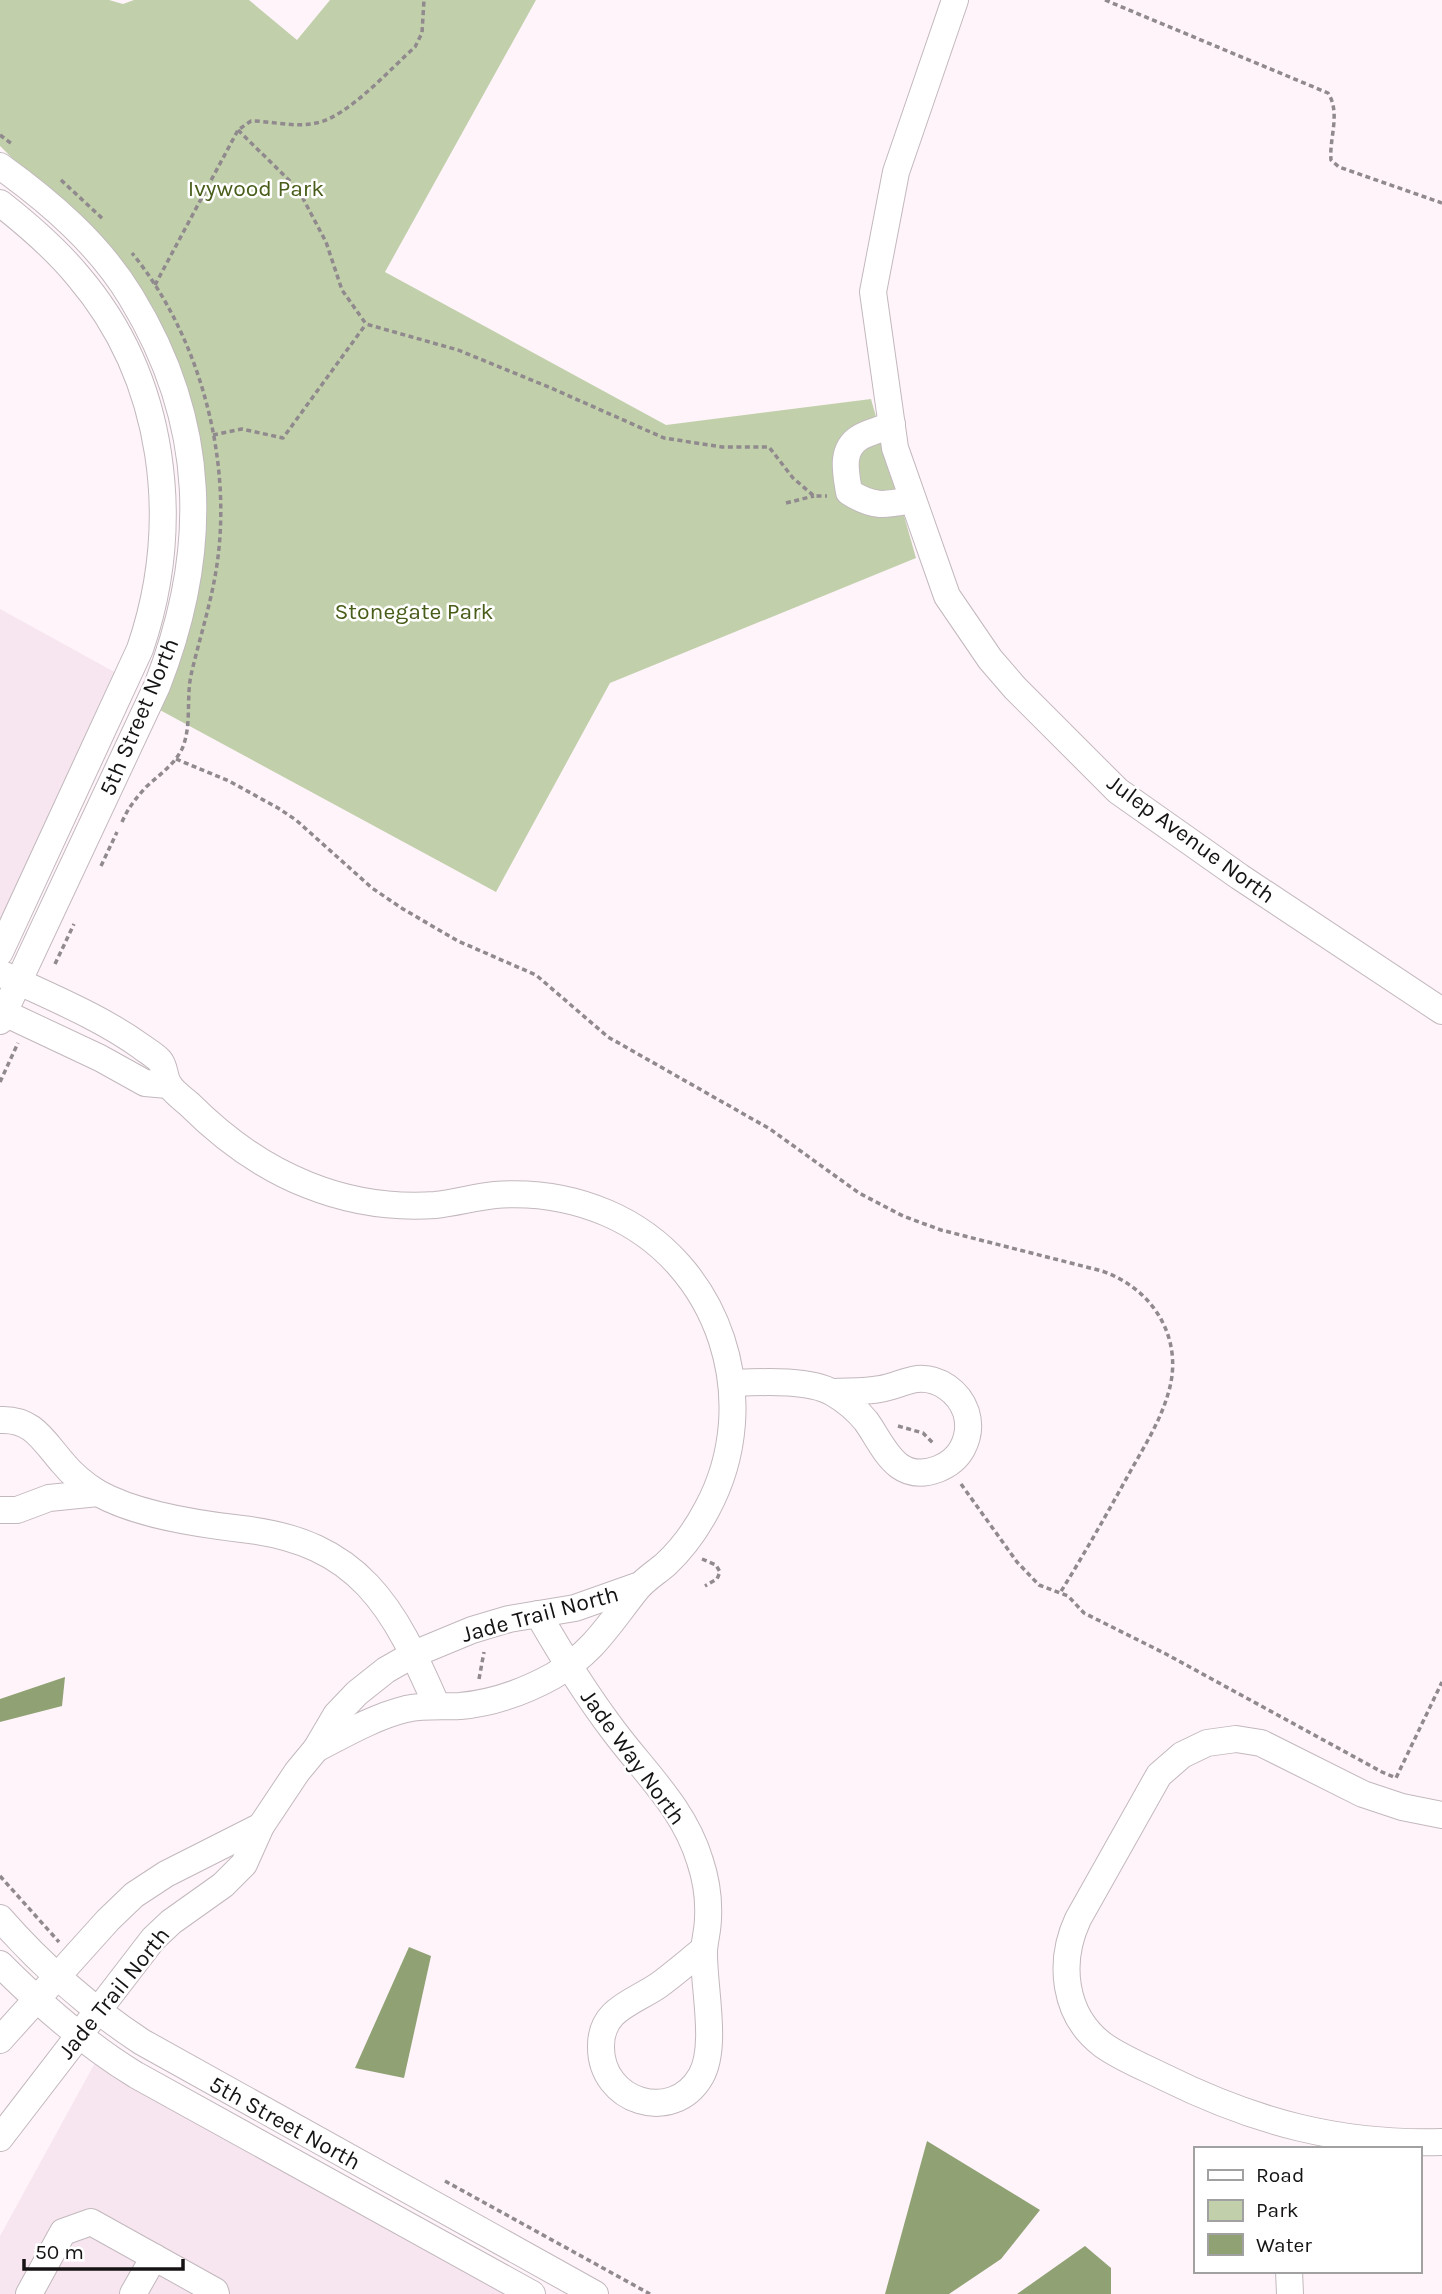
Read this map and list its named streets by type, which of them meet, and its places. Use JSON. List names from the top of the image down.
{
  "streets": {
    "street": [
      "5th Street North",
      "Julep Avenue North",
      "Jade Trail North",
      "Jade Way North"
    ]
  },
  "crossings": [
    ["5th Street North", "Jade Trail North"],
    ["Jade Trail North", "Jade Way North"]
  ],
  "parks": ["Ivywood Park", "Stonegate Park"],
  "legend": ["Road", "Park", "Water"],
  "scale_bar": "50 m"
}
